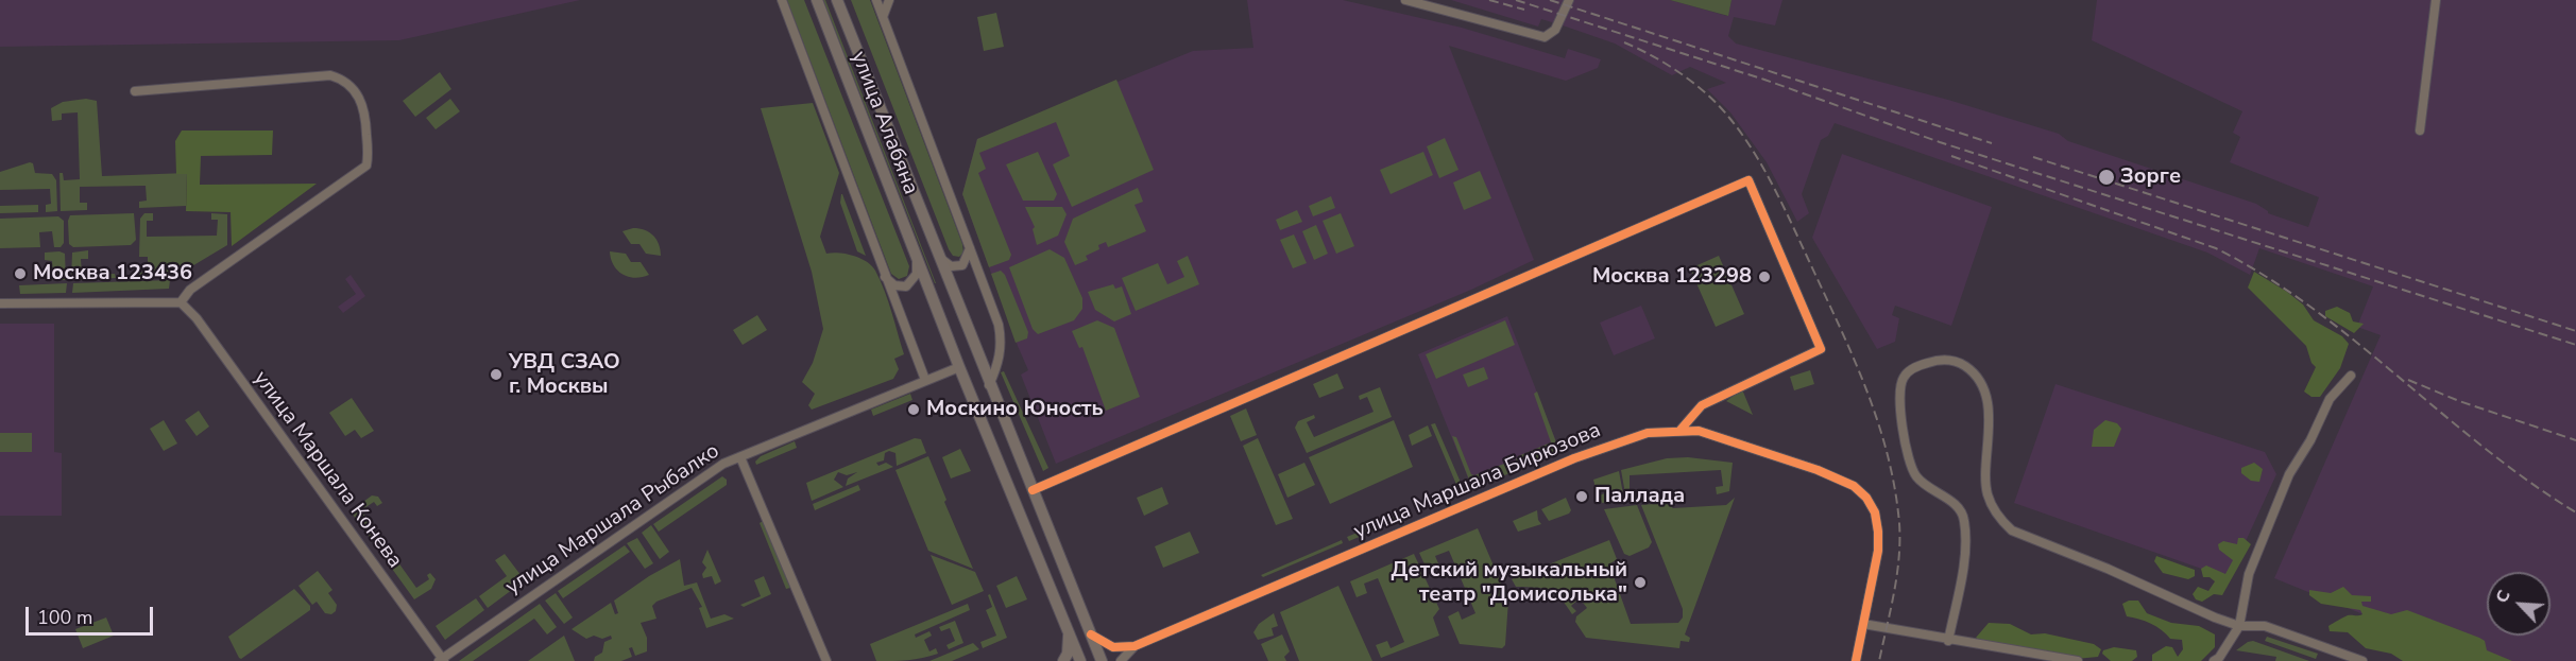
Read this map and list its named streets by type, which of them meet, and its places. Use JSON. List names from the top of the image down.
{
  "streets": {
    "main road": ["улица Алабяна"],
    "street": ["улица Маршала Конева", "улица Маршала Бирюзова", "улица Маршала Рыбалко"]
  },
  "crossings": [
    ["улица Алабяна", "улица Маршала Рыбалко"],
    ["улица Маршала Конева", "улица Маршала Рыбалко"]
  ],
  "places": [
    "Зорге",
    "Москва 123436",
    "Москва 123298",
    "УВД СЗАО г. Москвы",
    "Москино Юность",
    "Паллада",
    "Детский музыкальный театр \"Домисолька\""
  ],
  "scale_bar": "100 m",
  "north": "top left"
}
